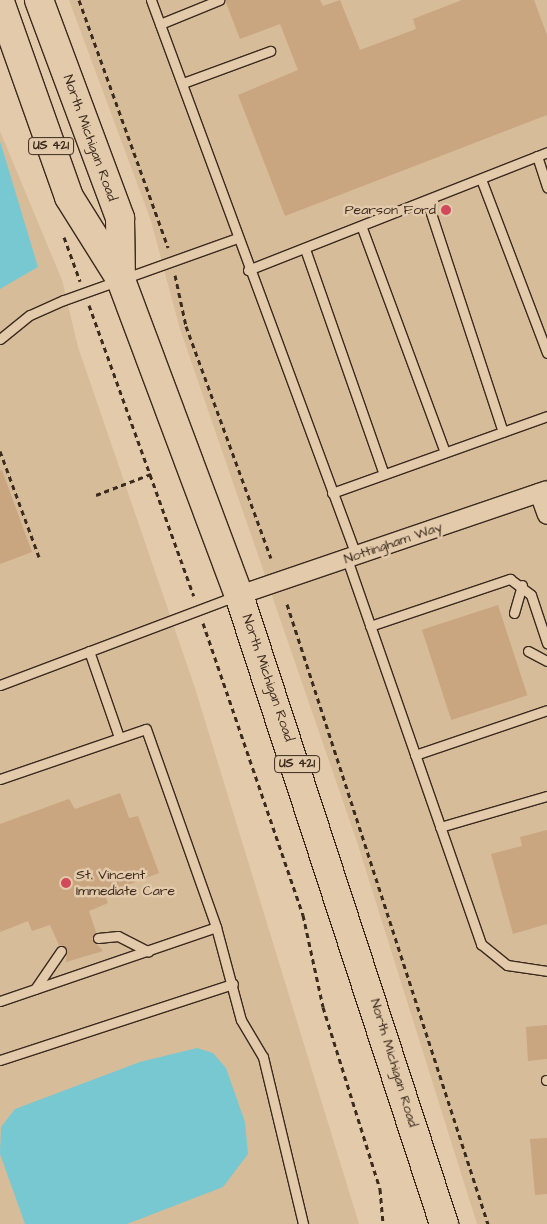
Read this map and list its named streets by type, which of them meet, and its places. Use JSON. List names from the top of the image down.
{
  "streets": {
    "main road": ["North Michigan Road", "US 421"],
    "street": ["Nottingham Way"]
  },
  "crossings": [
    ["North Michigan Road", "Nottingham Way"]
  ],
  "places": ["Pearson Ford", "St. Vincent Immediate Care"]
}
